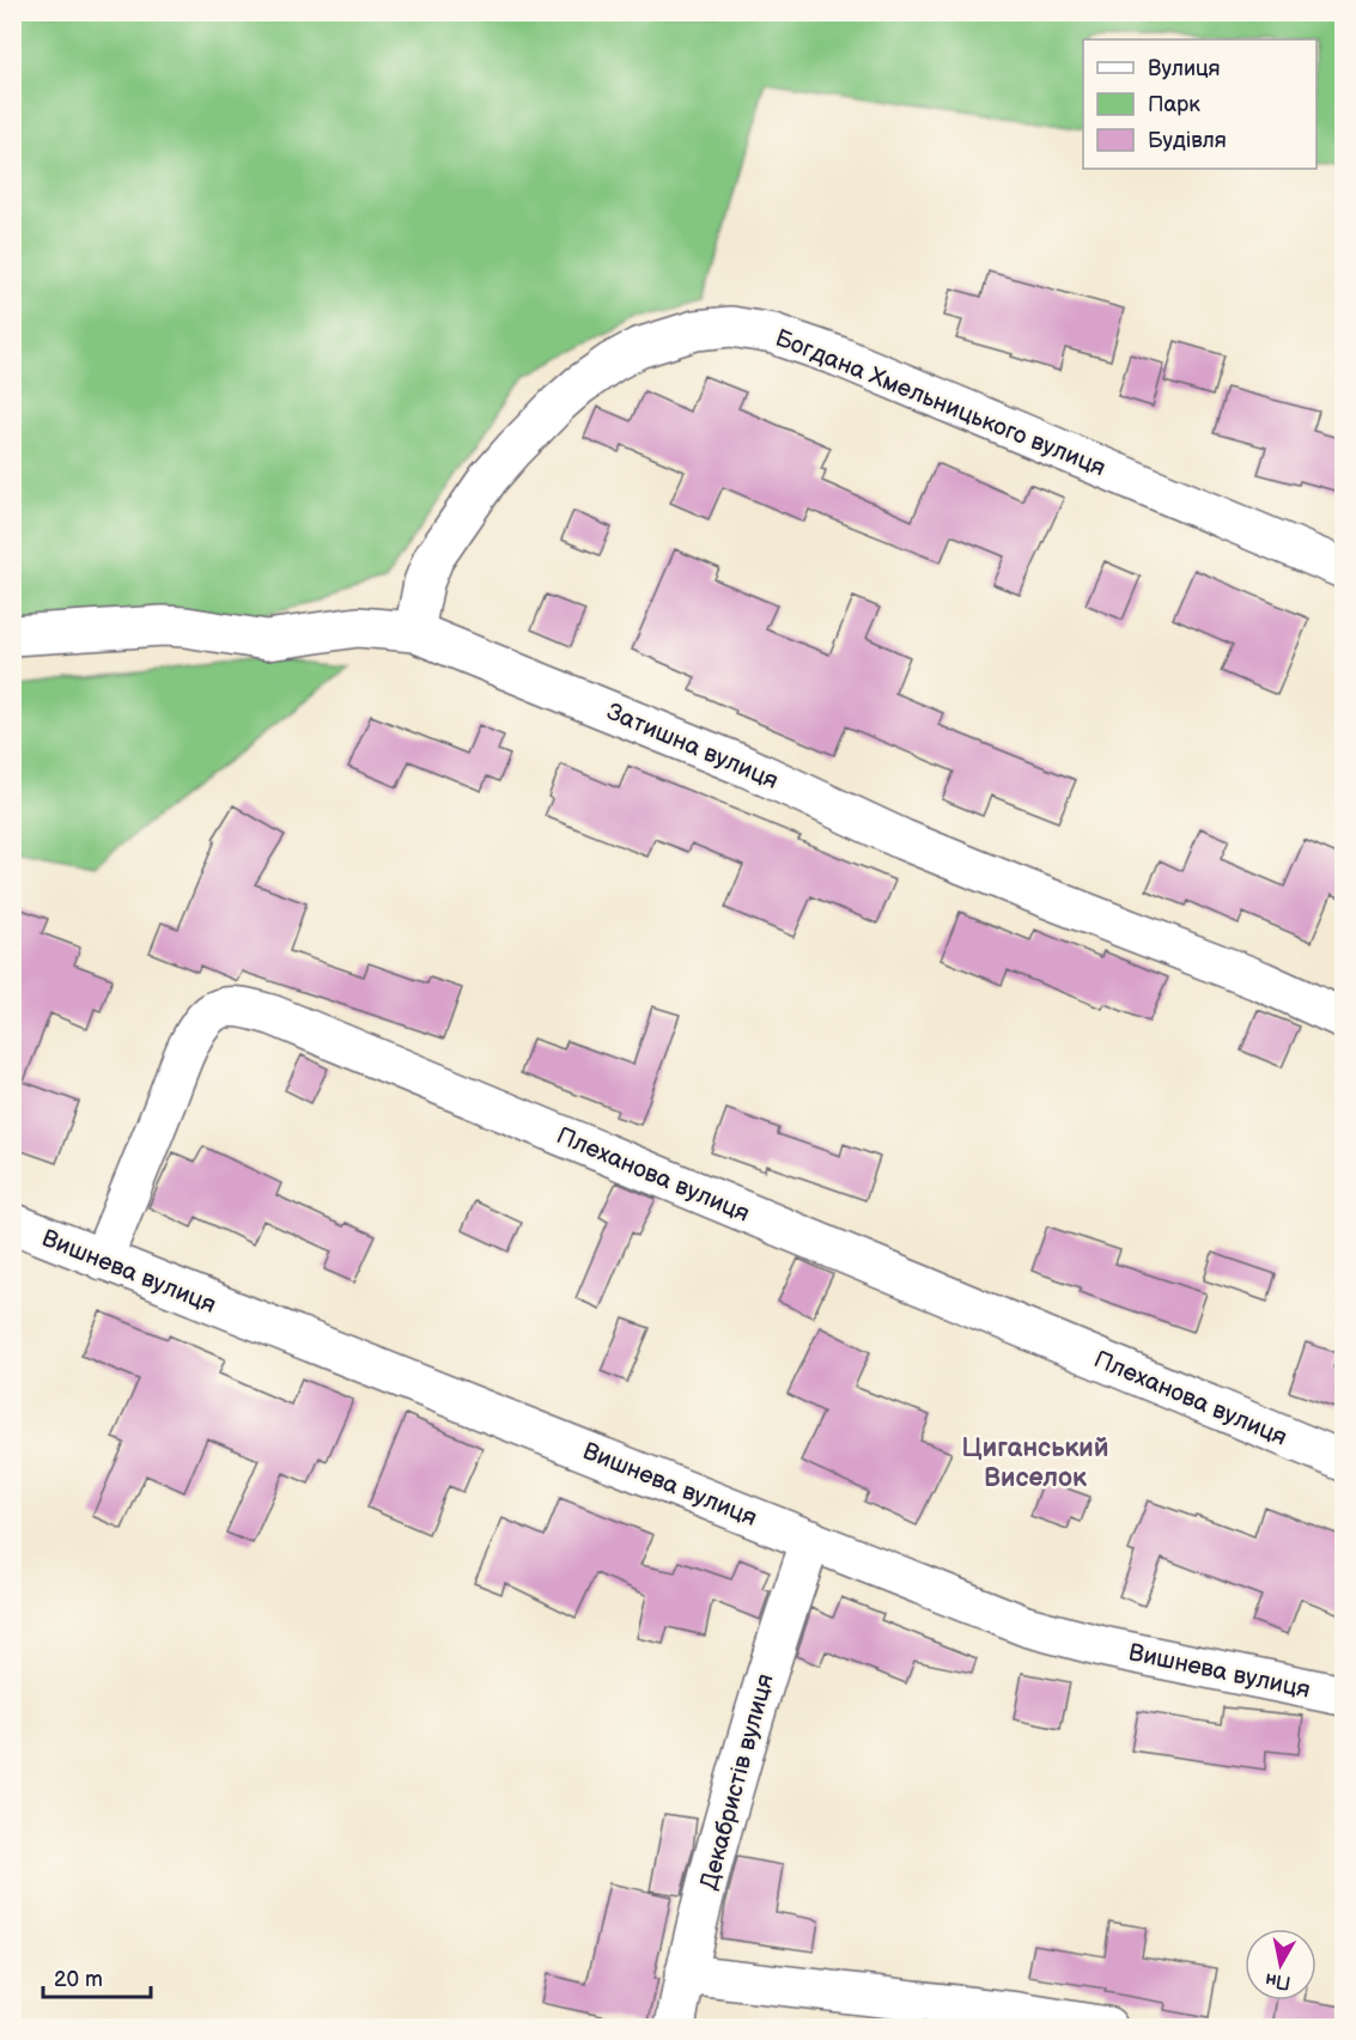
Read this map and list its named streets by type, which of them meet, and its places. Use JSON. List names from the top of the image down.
{
  "streets": {
    "street": [
      "Богдана Хмельницького вулиця",
      "Затишна вулиця",
      "Плеханова вулиця",
      "Вишнева вулиця",
      "Декабристів вулиця"
    ]
  },
  "crossings": [
    ["Богдана Хмельницького вулиця", "Затишна вулиця"],
    ["Плеханова вулиця", "Вишнева вулиця"],
    ["Вишнева вулиця", "Декабристів вулиця"]
  ],
  "districts": ["Циганський Виселок"],
  "legend": ["Вулиця", "Парк", "Будівля"],
  "scale_bar": "20 m",
  "north": "bottom"
}
